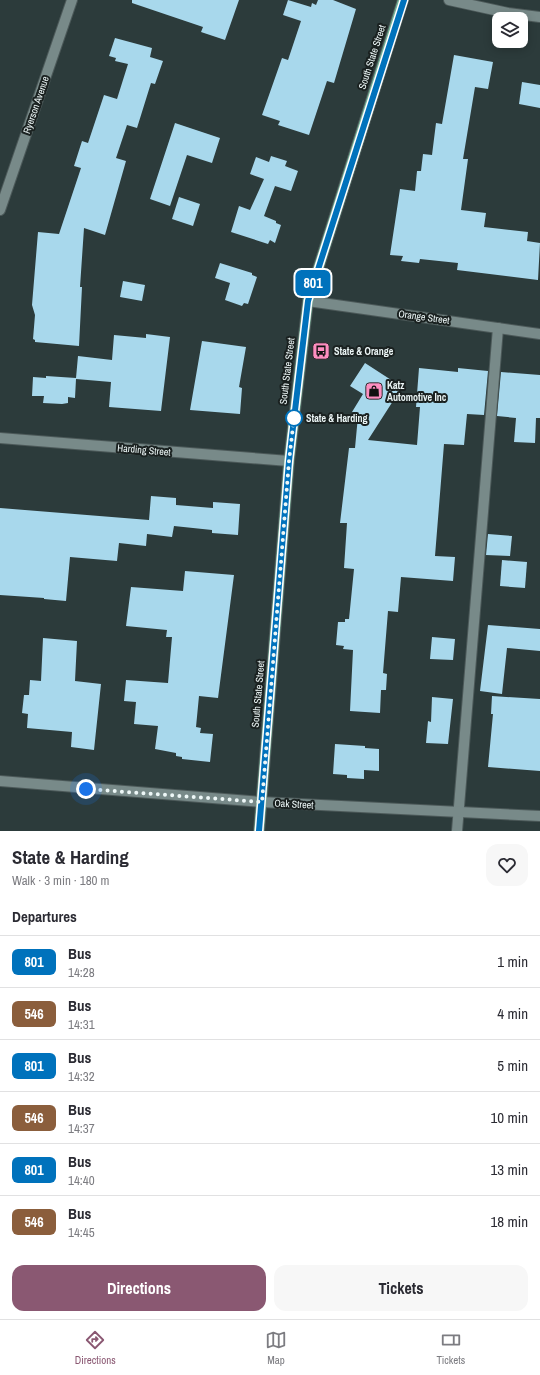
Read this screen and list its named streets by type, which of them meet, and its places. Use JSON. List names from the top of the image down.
{
  "streets": {
    "main road": ["South State Street"],
    "street": [
      "Ryerson Avenue",
      "Orange Street",
      "Harding Street",
      "Oak Street"
    ]
  },
  "crossings": [
    ["South State Street", "Orange Street"],
    ["South State Street", "Harding Street"],
    ["South State Street", "Oak Street"]
  ],
  "places": {
    "bus stop": ["State & Orange"],
    "shop": ["Katz Automotive Inc"],
    "other": ["State & Harding"]
  },
  "lines": ["bus line 801"],
  "page": {
    "on_map": "801",
    "heading": [
      ["State & Harding", "Walk · 3 min · 180 m"],
      "Departures"
    ],
    "list": [
      {
        "mark": "801",
        "name": "Bus",
        "note": "14:28",
        "value": "1 min"
      },
      {
        "mark": "546",
        "name": "Bus",
        "note": "14:31",
        "value": "4 min"
      },
      {
        "mark": "801",
        "name": "Bus",
        "note": "14:32",
        "value": "5 min"
      },
      {
        "mark": "546",
        "name": "Bus",
        "note": "14:37",
        "value": "10 min"
      },
      {
        "mark": "801",
        "name": "Bus",
        "note": "14:40",
        "value": "13 min"
      },
      {
        "mark": "546",
        "name": "Bus",
        "note": "14:45",
        "value": "18 min"
      }
    ],
    "buttons": ["Directions", "Tickets"],
    "tabs": ["Directions", "Map", "Tickets"]
  }
}
